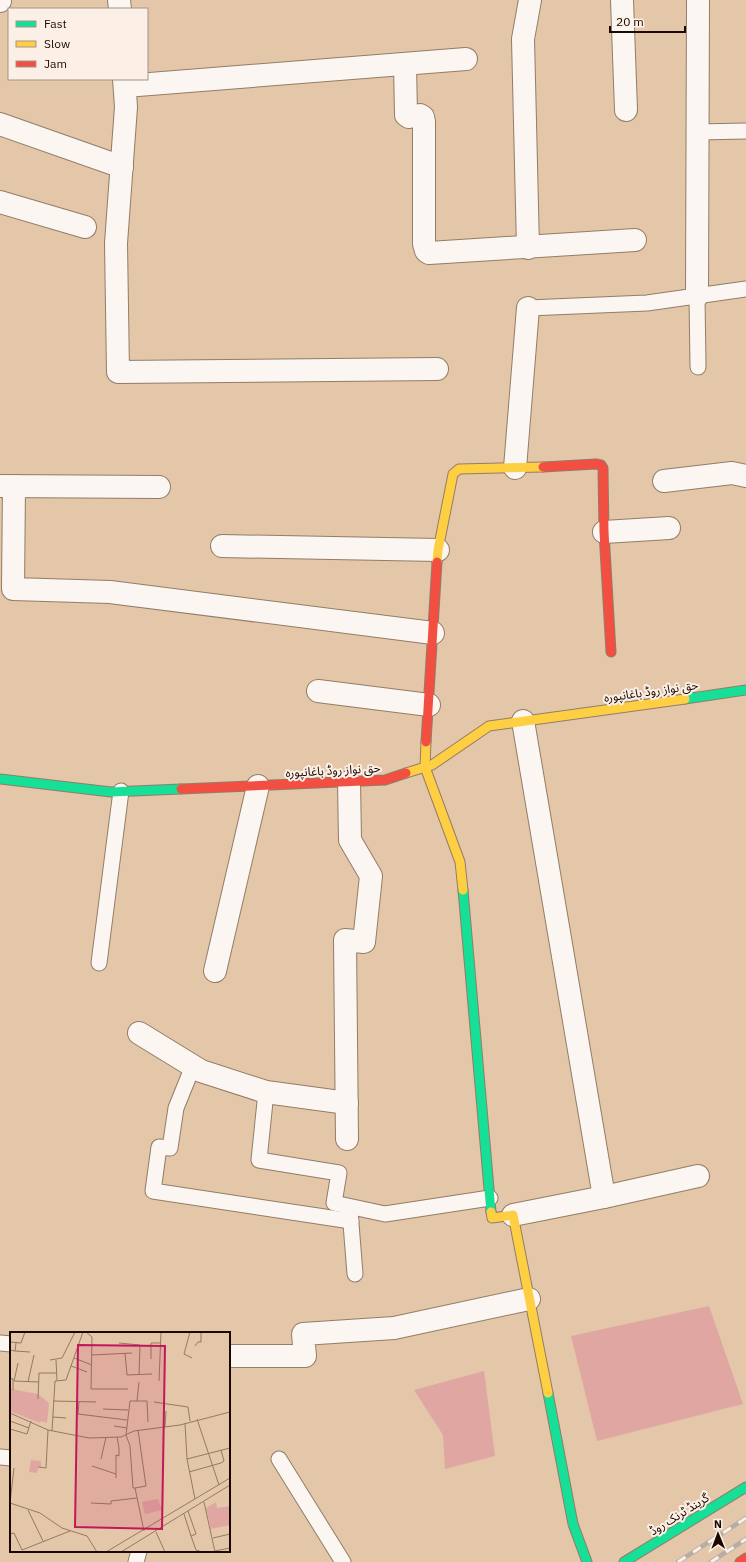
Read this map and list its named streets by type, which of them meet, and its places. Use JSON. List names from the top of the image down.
{
  "streets": {
    "street": ["حق نواز روڈ باغانپورہ", "گرینڈ ٹرنک روڈ"]
  },
  "legend": ["Fast", "Slow", "Jam"],
  "scale_bar": "20 m",
  "north": "top"
}
